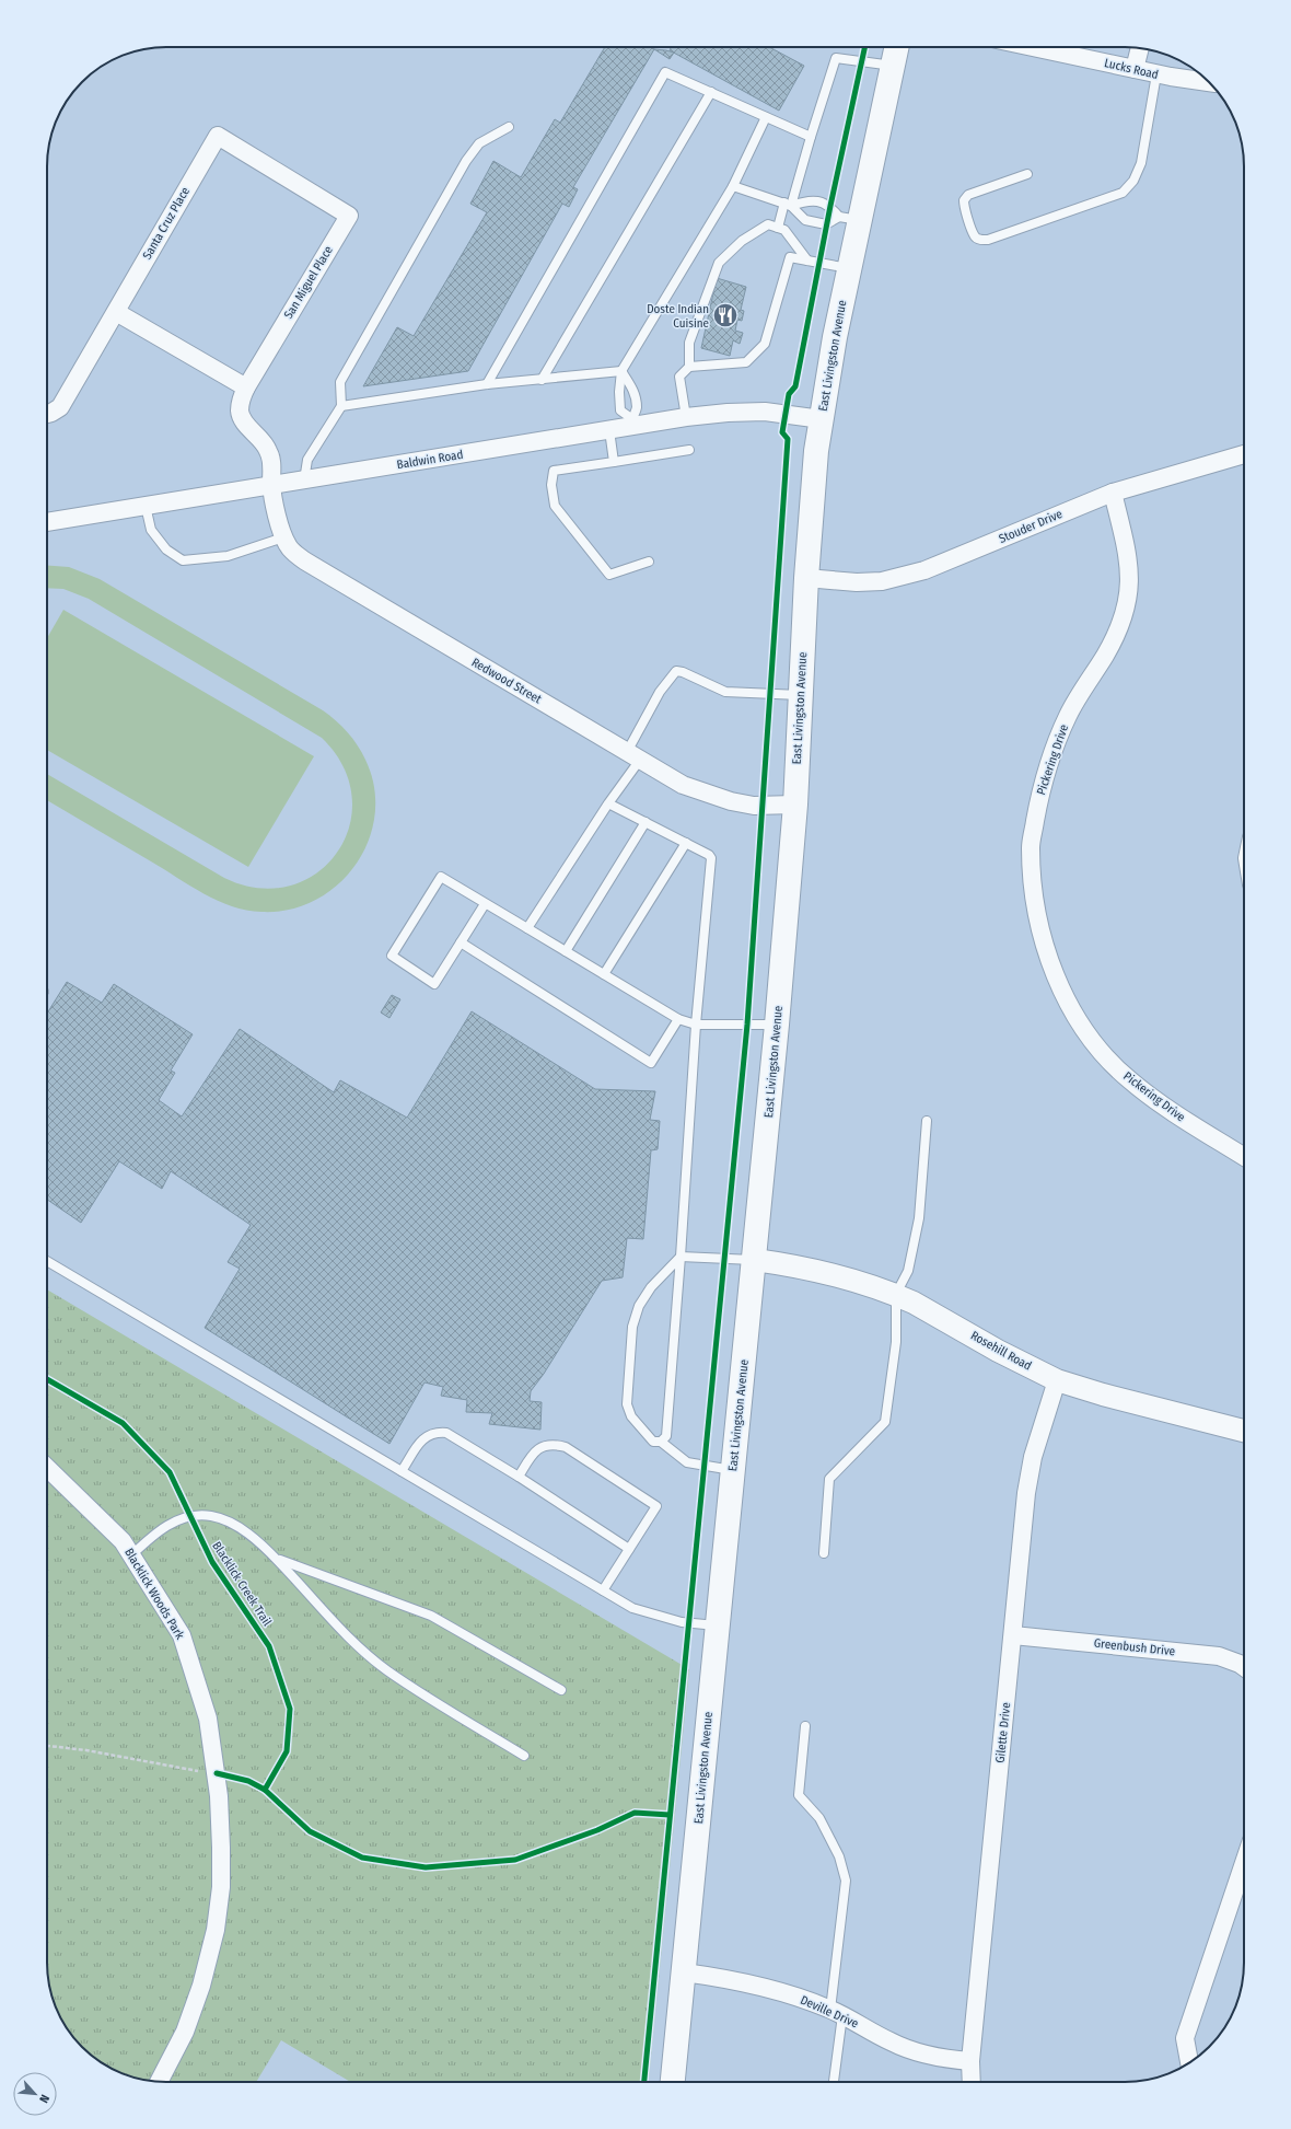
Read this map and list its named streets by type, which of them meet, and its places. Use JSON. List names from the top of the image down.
{
  "streets": {
    "main road": ["East Livingston Avenue"],
    "street": [
      "Lucks Road",
      "Santa Cruz Place",
      "San Miguel Place",
      "Baldwin Road",
      "Stouder Drive",
      "Redwood Street",
      "Pickering Drive",
      "Rosehill Road",
      "Blacklick Woods Park",
      "Greenbush Drive",
      "Gilette Drive",
      "Deville Drive"
    ],
    "cycle path": ["Blacklick Creek Trail"]
  },
  "crossings": [
    ["Santa Cruz Place", "San Miguel Place"],
    ["San Miguel Place", "Baldwin Road"],
    ["San Miguel Place", "Redwood Street"],
    ["East Livingston Avenue", "Baldwin Road"],
    ["East Livingston Avenue", "Stouder Drive"],
    ["East Livingston Avenue", "Redwood Street"],
    ["East Livingston Avenue", "Rosehill Road"],
    ["East Livingston Avenue", "Deville Drive"],
    ["Baldwin Road", "Redwood Street"],
    ["Stouder Drive", "Pickering Drive"],
    ["Rosehill Road", "Gilette Drive"],
    ["Greenbush Drive", "Gilette Drive"],
    ["Gilette Drive", "Deville Drive"]
  ],
  "places": {
    "restaurant": ["Doste Indian Cuisine"]
  },
  "north": "bottom right"
}
